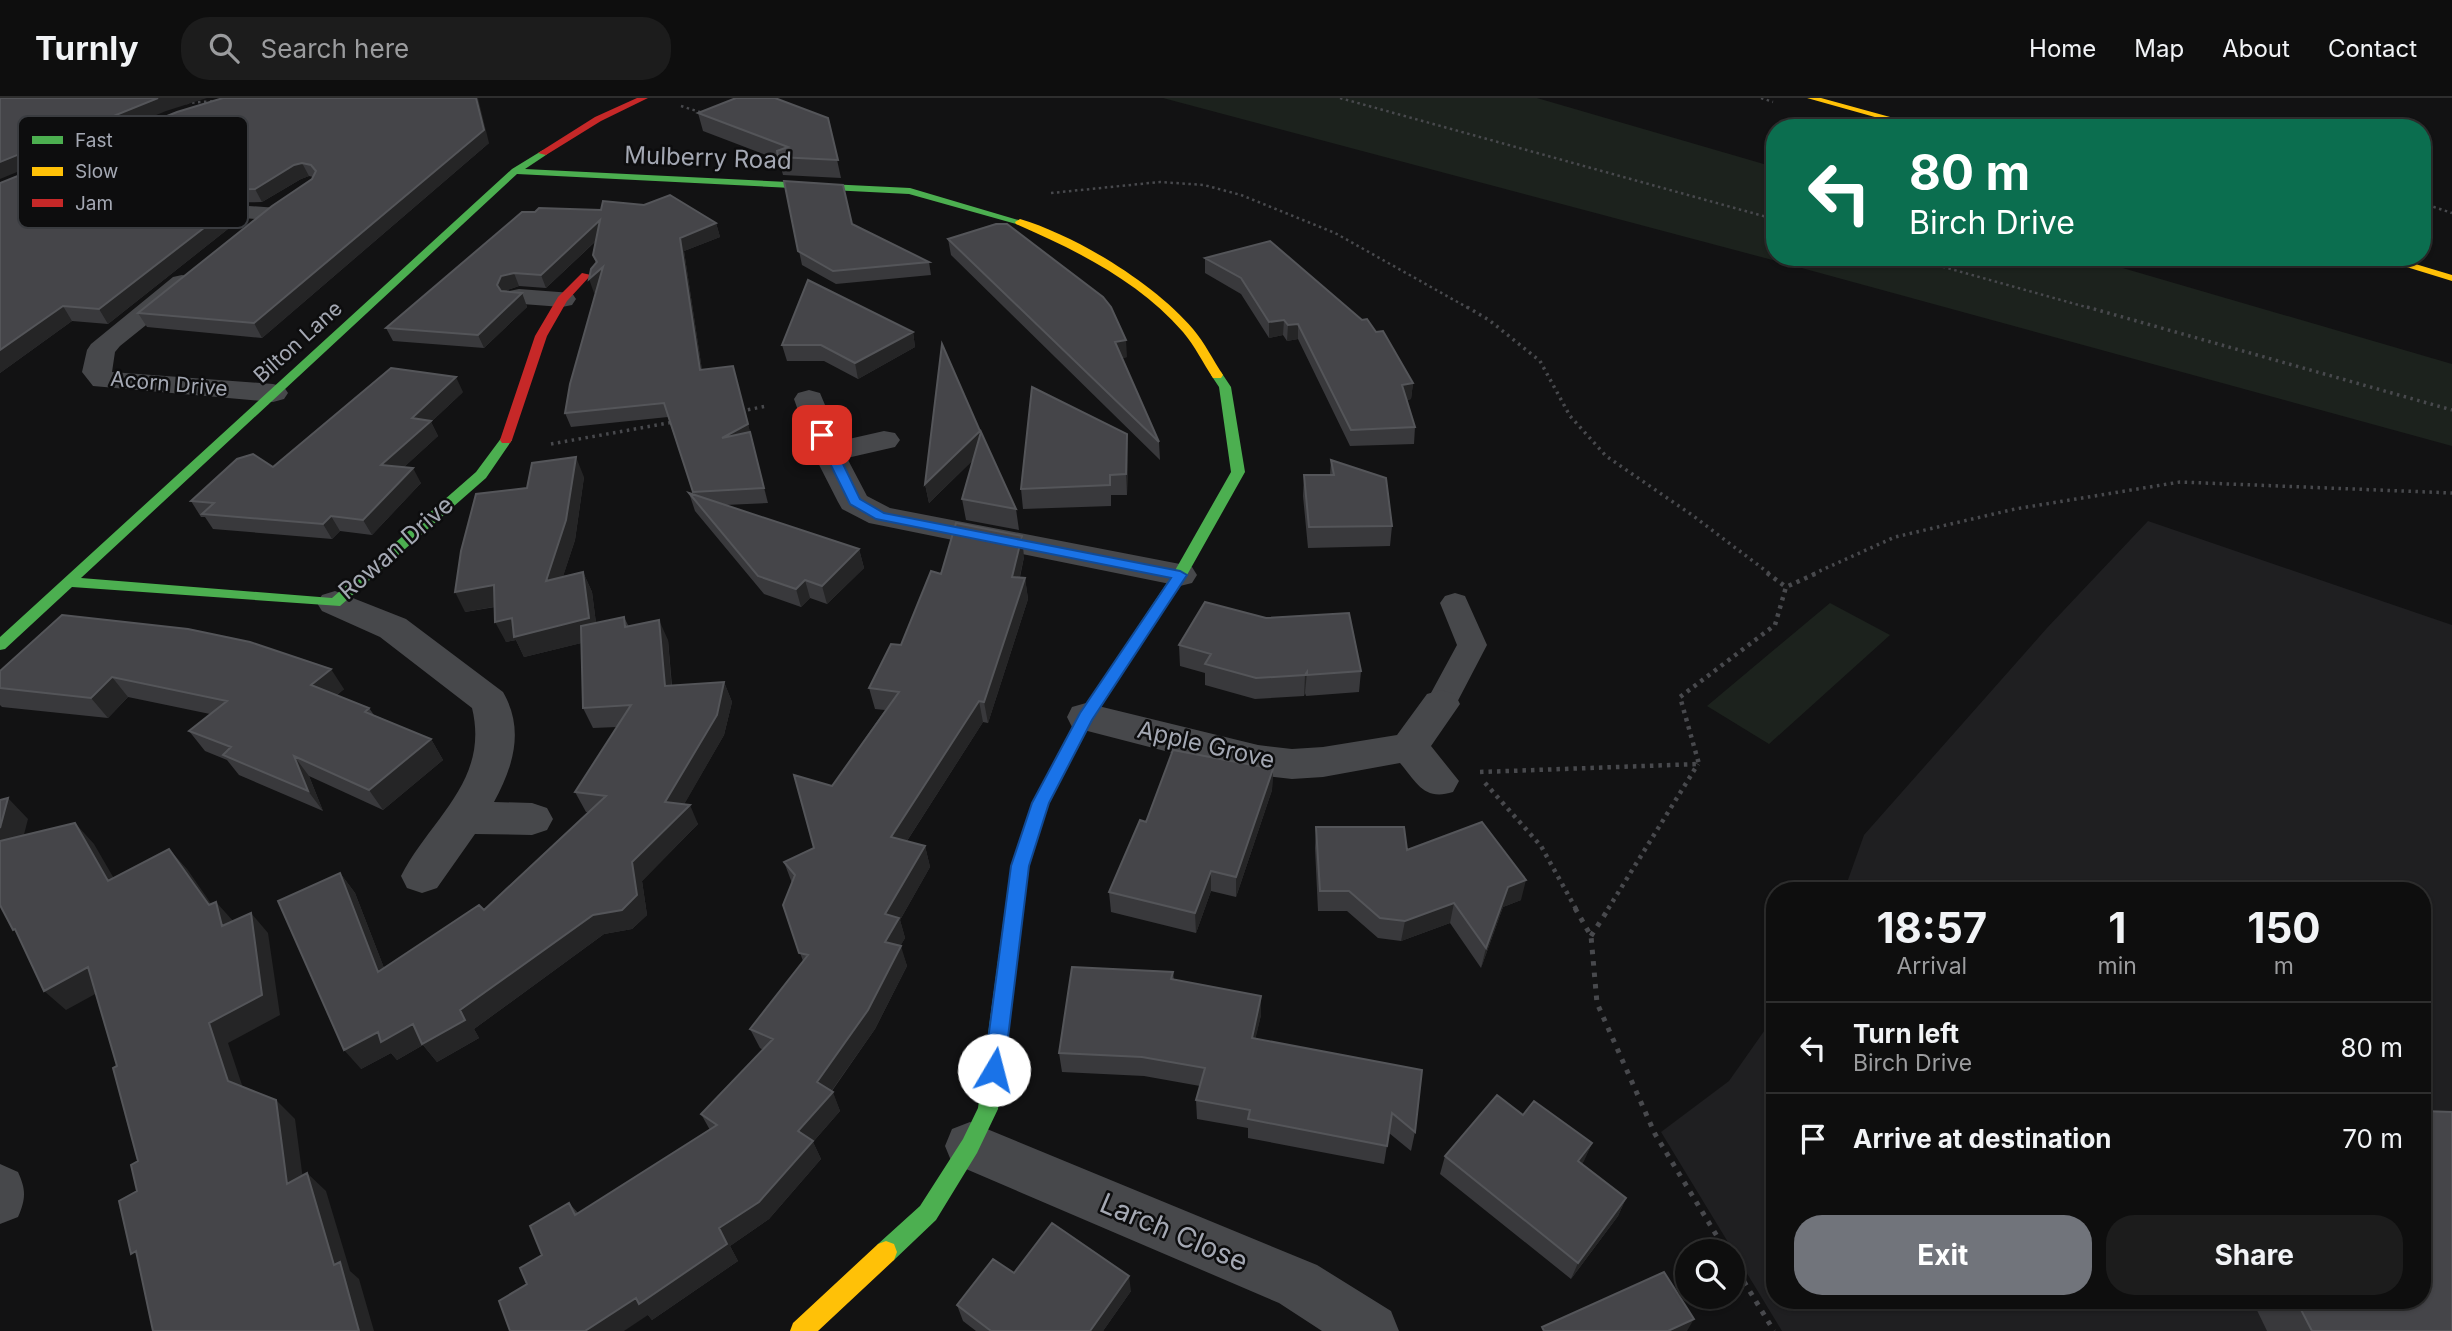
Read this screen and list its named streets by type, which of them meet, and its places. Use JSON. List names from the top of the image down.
{
  "streets": {
    "main road": ["Mulberry Road", "Bilton Lane", "Rowan Drive"],
    "street": ["Acorn Drive", "Apple Grove", "Larch Close"]
  },
  "crossings": [
    ["Mulberry Road", "Bilton Lane"],
    ["Mulberry Road", "Apple Grove"],
    ["Mulberry Road", "Larch Close"],
    ["Bilton Lane", "Acorn Drive"],
    ["Bilton Lane", "Rowan Drive"]
  ],
  "legend": ["Fast", "Slow", "Jam"],
  "page": {
    "header": "Turnly",
    "search": "Search here",
    "nav": [
      "Home",
      "Map",
      "About",
      "Contact"
    ],
    "turn": ["80 m", "Birch Drive"],
    "eta": [
      "18:57",
      "Arrival",
      "1",
      "min",
      "150",
      "m"
    ],
    "list": [
      {
        "name": "Turn left",
        "note": "Birch Drive",
        "value": "80 m"
      },
      {
        "name": "Arrive at destination",
        "value": "70 m"
      }
    ],
    "buttons": ["Exit", "Share"]
  }
}
